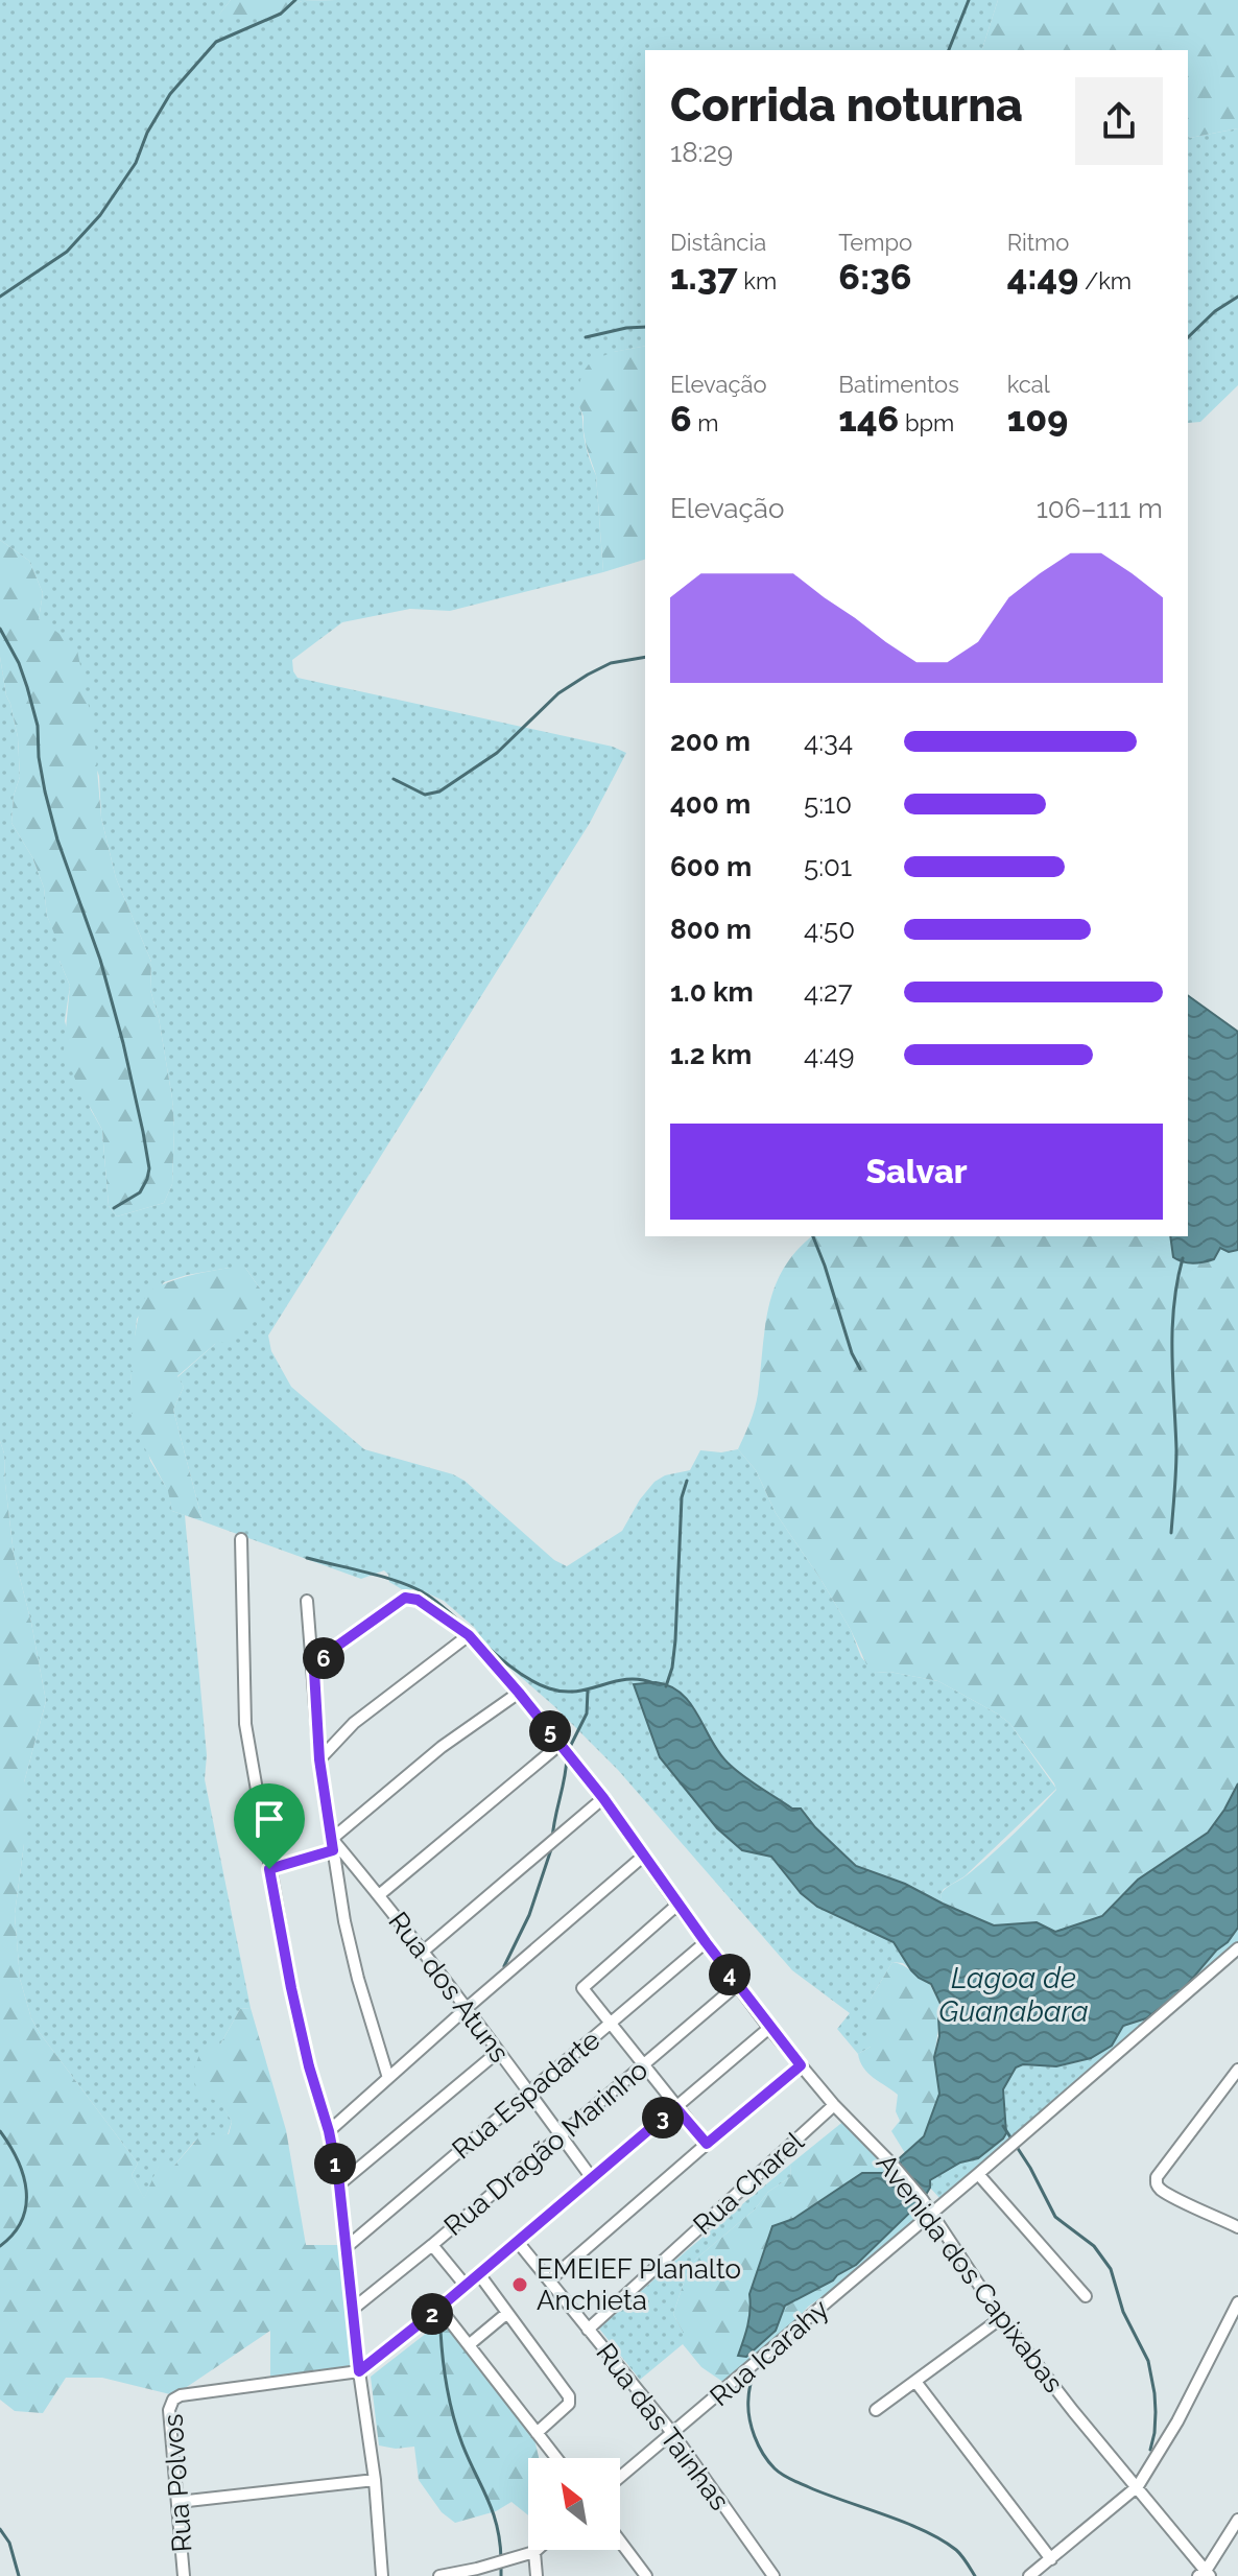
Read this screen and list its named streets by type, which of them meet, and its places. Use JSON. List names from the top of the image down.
{
  "streets": {
    "street": [
      "Rua dos Atuns",
      "Rua Espadarte",
      "Rua Dragão Marinho",
      "Rua Charel",
      "Avenida dos Capixabas",
      "Rua Icarahy",
      "Rua das Tainhas",
      "Rua Polvos"
    ]
  },
  "crossings": [
    ["Rua dos Atuns", "Rua Espadarte"],
    ["Rua dos Atuns", "Rua Dragão Marinho"],
    ["Rua Espadarte", "Avenida dos Capixabas"],
    ["Rua Dragão Marinho", "Avenida dos Capixabas"],
    ["Rua Charel", "Avenida dos Capixabas"],
    ["Rua Charel", "Rua das Tainhas"],
    ["Avenida dos Capixabas", "Rua Icarahy"],
    ["Rua Icarahy", "Rua das Tainhas"]
  ],
  "water": ["Lagoa de Guanabara"],
  "places": ["EMEIEF Planalto Anchieta"],
  "north": "top left",
  "page": {
    "heading": ["Corrida noturna", "18:29"],
    "stats": [
      ["Distância", "1.37 km"],
      ["Tempo", "6:36"],
      ["Ritmo", "4:49 /km"],
      ["Elevação", "6 m"],
      ["Batimentos", "146 bpm"],
      ["kcal", "109"]
    ],
    "chart": ["Elevação", "106–111 m"],
    "list": [
      {
        "name": "200 m",
        "note": "4:34"
      },
      {
        "name": "400 m",
        "note": "5:10"
      },
      {
        "name": "600 m",
        "note": "5:01"
      },
      {
        "name": "800 m",
        "note": "4:50"
      },
      {
        "name": "1.0 km",
        "note": "4:27"
      },
      {
        "name": "1.2 km",
        "note": "4:49"
      }
    ],
    "buttons": "Salvar",
    "pins": [
      "6",
      "5",
      "4",
      "3",
      "1",
      "2"
    ]
  }
}
